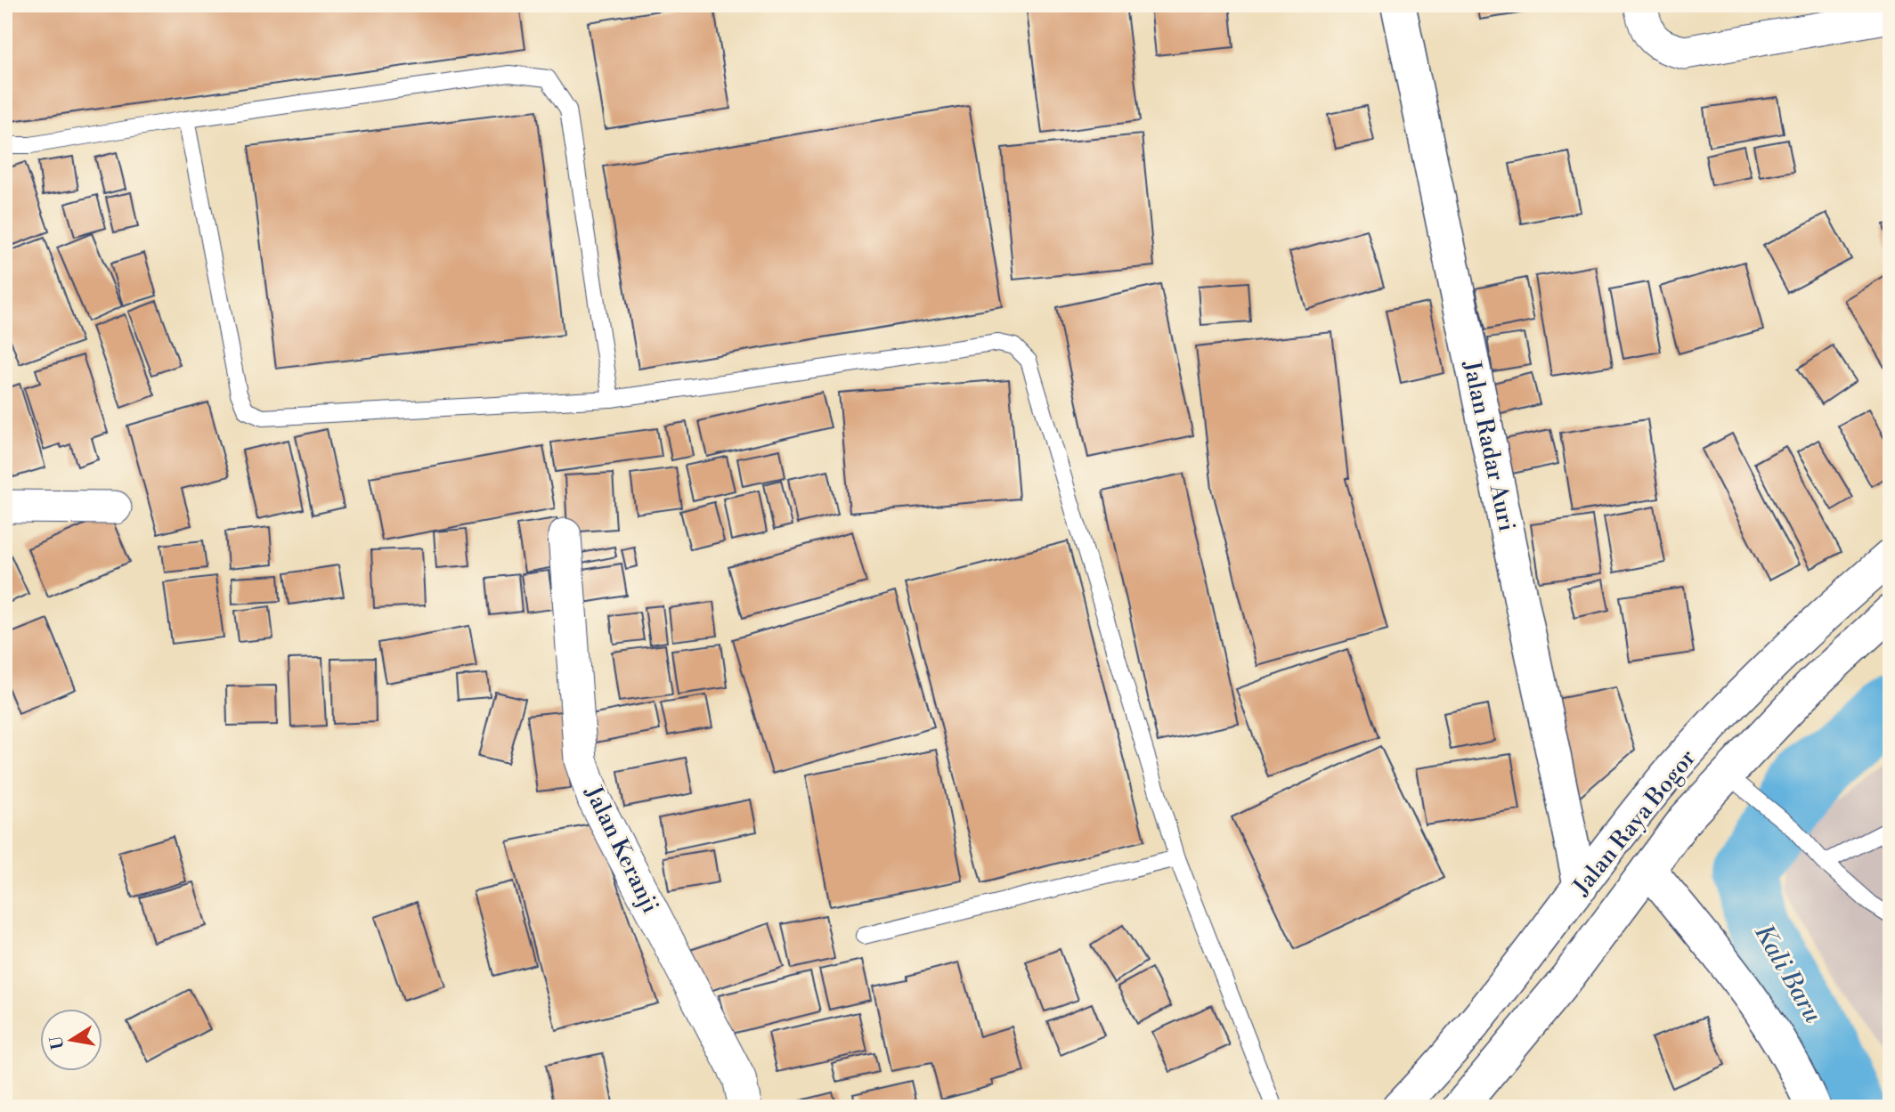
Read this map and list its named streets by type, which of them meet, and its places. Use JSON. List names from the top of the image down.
{
  "streets": {
    "main road": ["Jalan Radar Auri", "Jalan Raya Bogor"],
    "street": ["Jalan Keranji"]
  },
  "crossings": [
    ["Jalan Radar Auri", "Jalan Raya Bogor"]
  ],
  "water": ["Kali Baru"],
  "north": "left"
}
